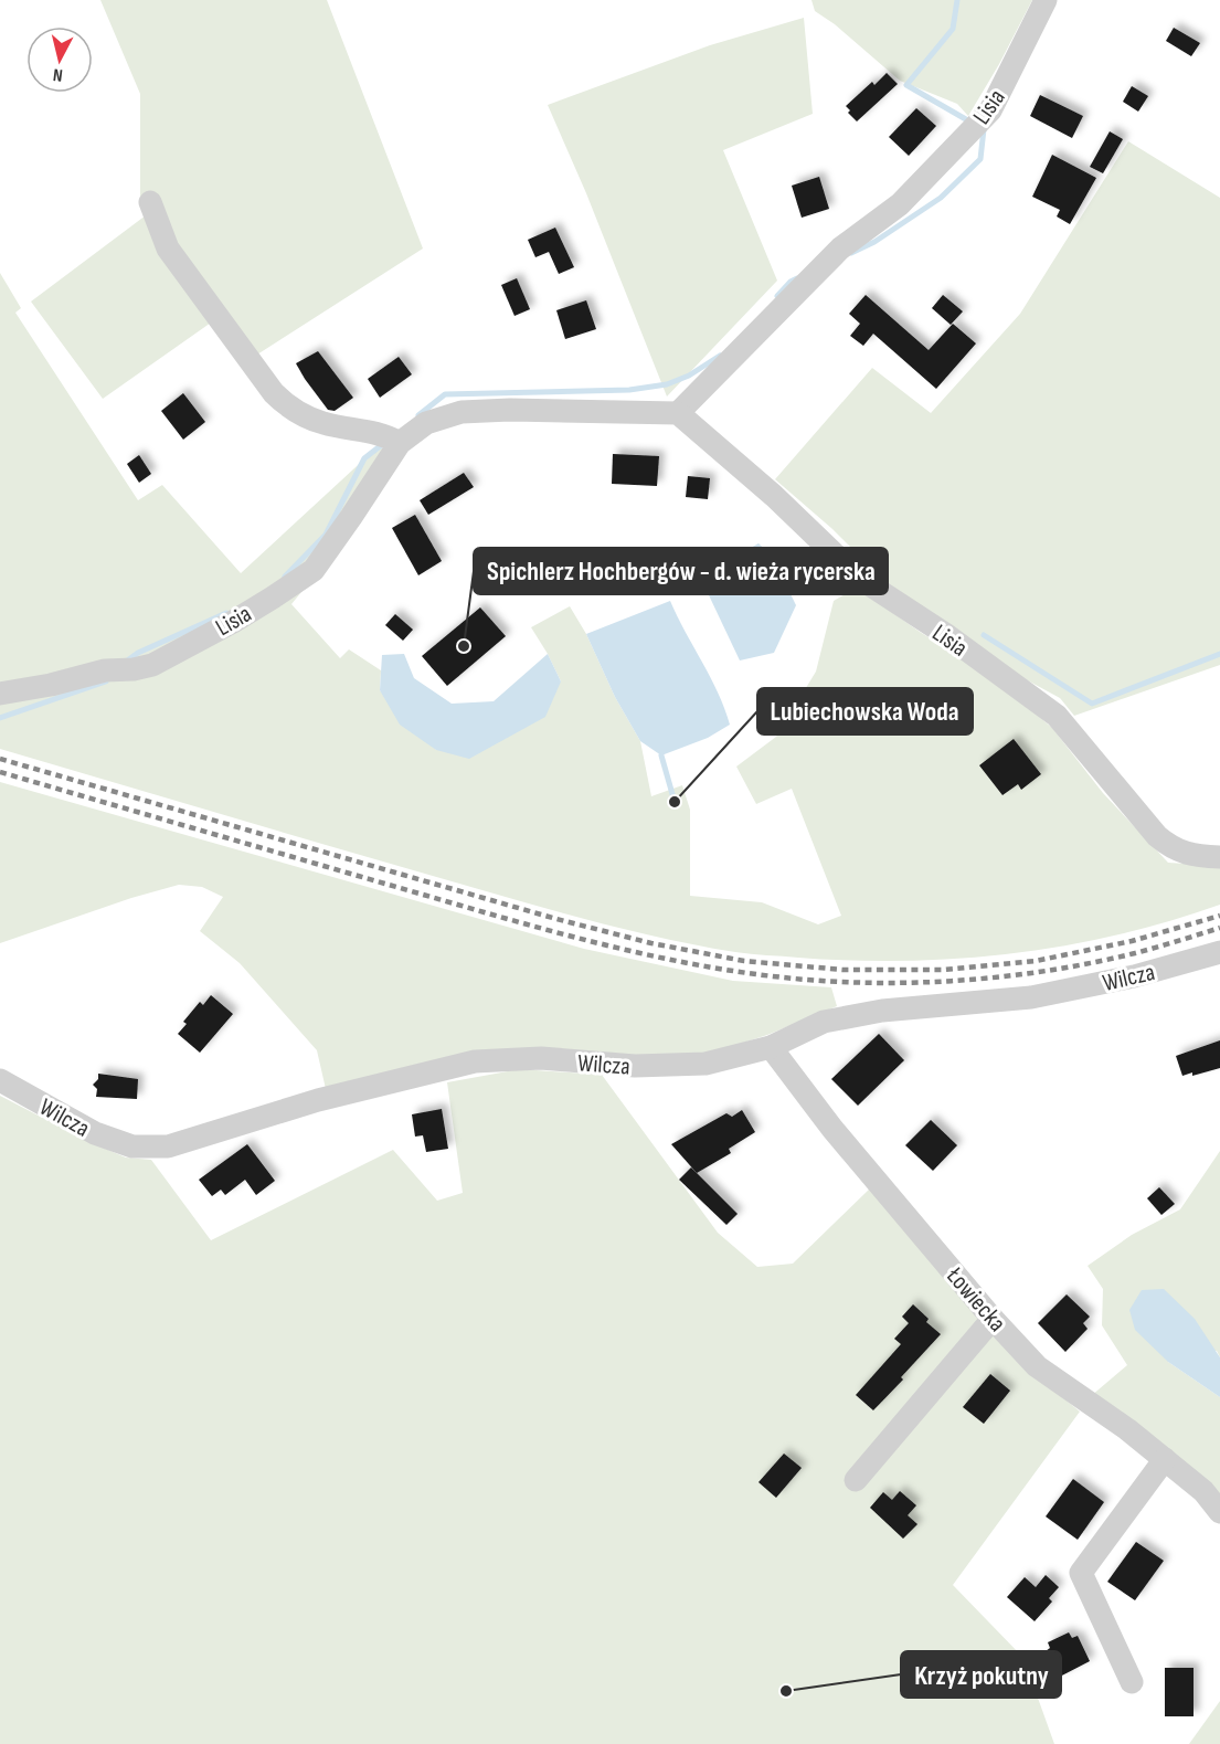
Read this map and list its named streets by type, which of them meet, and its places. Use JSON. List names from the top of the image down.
{
  "streets": {
    "street": ["Lisia", "Wilcza", "Łowiecka"]
  },
  "crossings": [
    ["Wilcza", "Łowiecka"]
  ],
  "places": ["Spichlerz Hochbergów - d. wieża rycerska", "Lubiechowska Woda", "Krzyż pokutny"],
  "north": "bottom"
}
